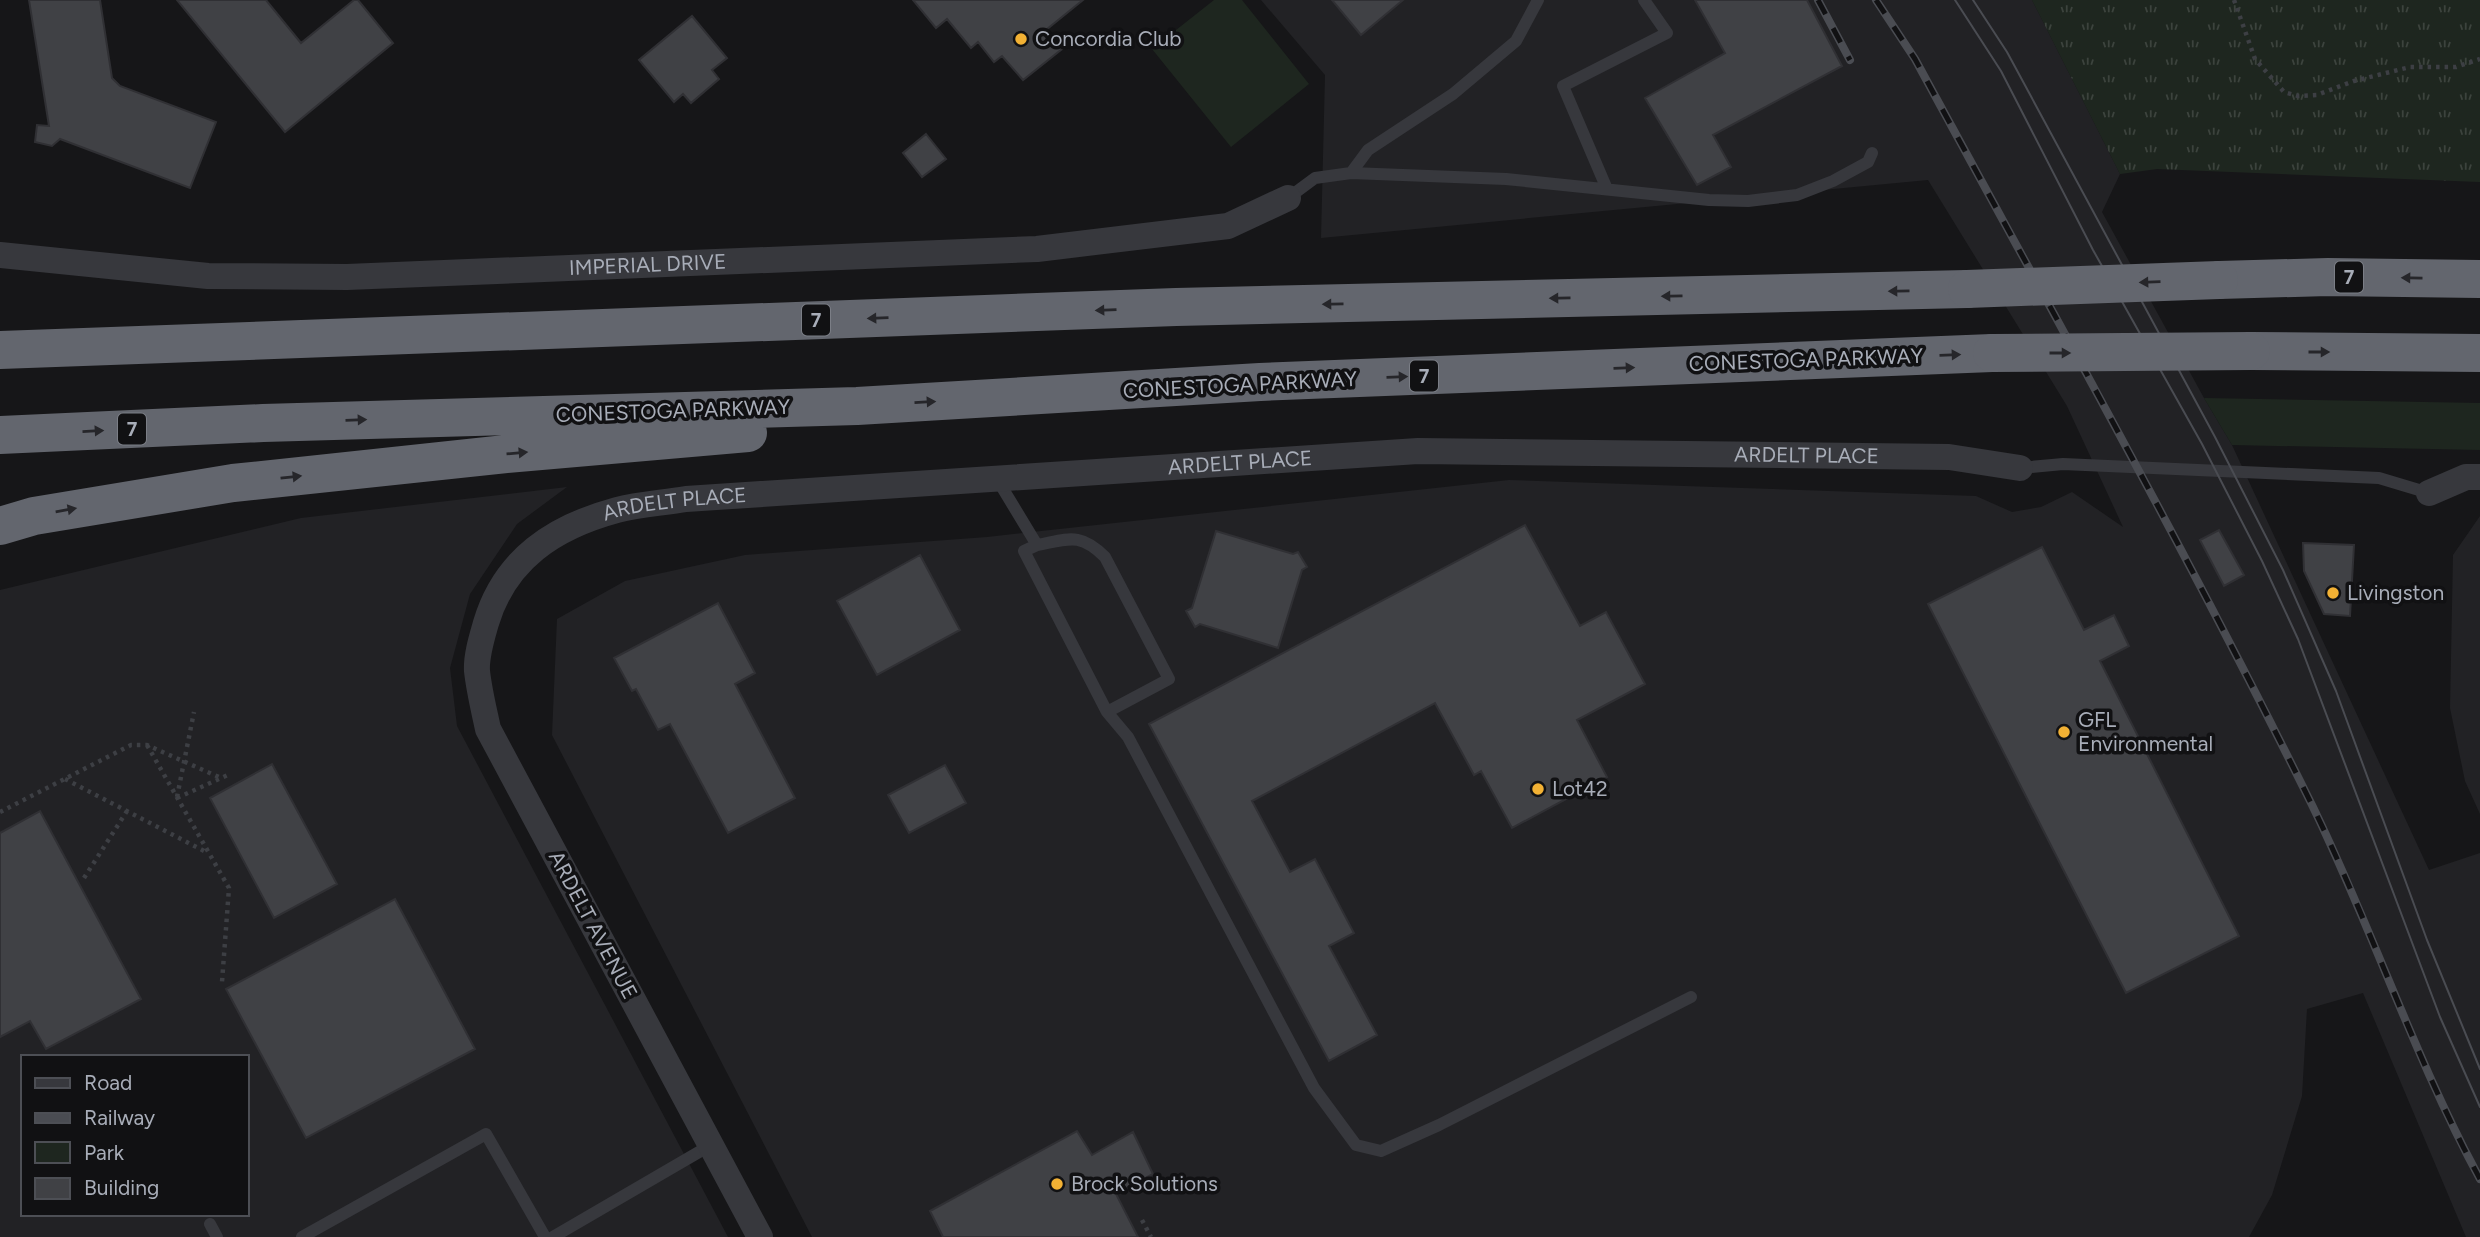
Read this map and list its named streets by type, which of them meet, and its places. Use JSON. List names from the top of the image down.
{
  "streets": {
    "highway": ["7", "CONESTOGA PARKWAY"],
    "street": ["IMPERIAL DRIVE", "ARDELT PLACE", "ARDELT AVENUE"]
  },
  "crossings": [
    ["ARDELT PLACE", "ARDELT AVENUE"]
  ],
  "places": [
    "Concordia Club",
    "Livingston",
    "GFL Environmental",
    "Lot42",
    "Brock Solutions"
  ],
  "legend": [
    "Road",
    "Railway",
    "Park",
    "Building"
  ]
}
